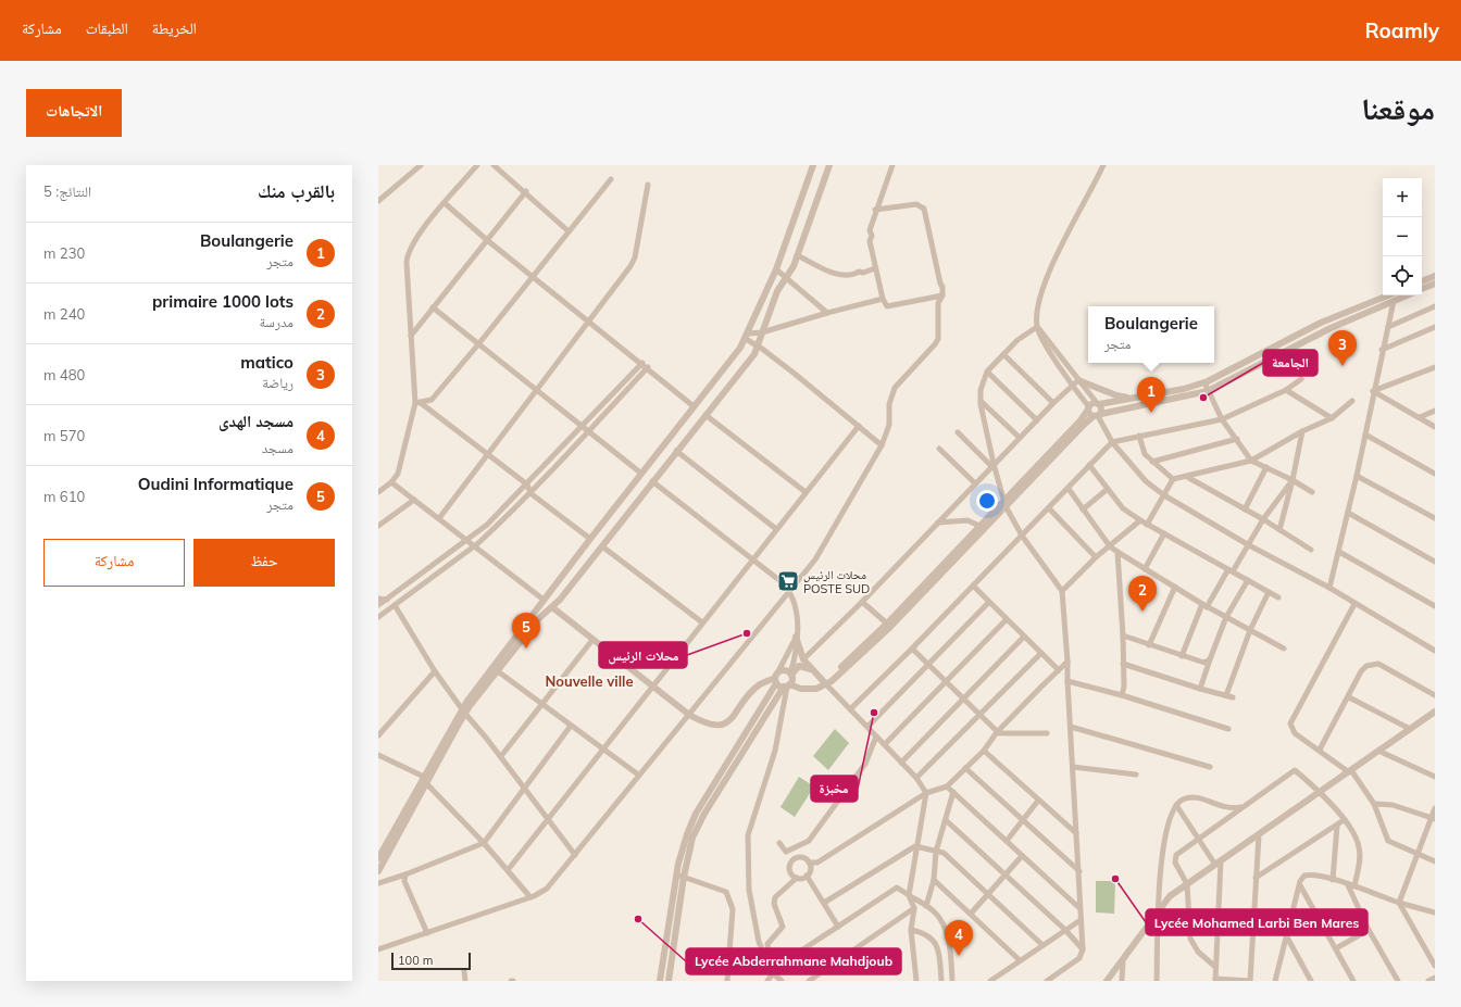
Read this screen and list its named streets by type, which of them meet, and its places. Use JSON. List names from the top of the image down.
{
  "districts": ["Nouvelle ville"],
  "places": {
    "other": [
      "الجامعة",
      "محلات الرئيس",
      "مخبزة",
      "Lycée Mohamed Larbi Ben Mares",
      "Lycée Abderrahmane Mahdjoub"
    ],
    "supermarket": ["محلات الرئيس POSTE SUD"]
  },
  "scale_bar": "100 m",
  "page": {
    "header": "Roamly",
    "nav": ["الخريطة", "الطبقات", "مشاركة"],
    "title": "موقعنا",
    "buttons": [
      "الاتجاهات",
      ["حفظ", "مشاركة"]
    ],
    "heading": ["بالقرب منك", "النتائج: 5"],
    "map_buttons": ["+", "−"],
    "list": [
      {
        "mark": "1",
        "name": "Boulangerie",
        "note": "متجر",
        "value": "230 m"
      },
      {
        "mark": "2",
        "name": "primaire 1000 lots",
        "note": "مدرسة",
        "value": "240 m"
      },
      {
        "mark": "3",
        "name": "matico",
        "note": "رياضة",
        "value": "480 m"
      },
      {
        "mark": "4",
        "name": "مسجد الهدى",
        "note": "مسجد",
        "value": "570 m"
      },
      {
        "mark": "5",
        "name": "Oudini Informatique",
        "note": "متجر",
        "value": "610 m"
      }
    ],
    "popup": ["Boulangerie", "متجر"],
    "pins": [
      "3",
      "1",
      "2",
      "5",
      "4"
    ],
    "scale": "100 m"
  }
}
